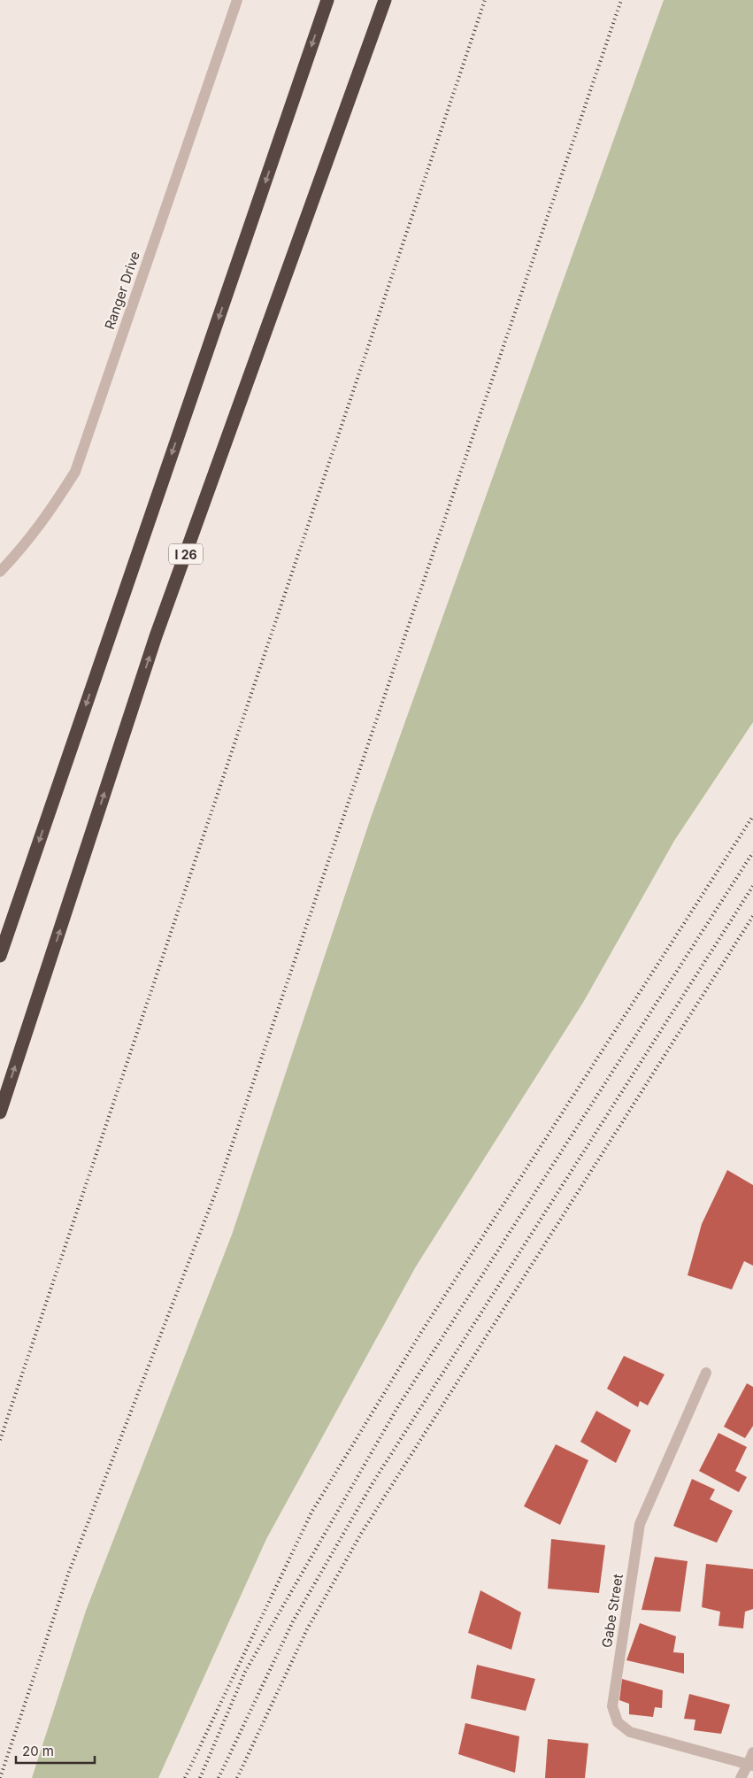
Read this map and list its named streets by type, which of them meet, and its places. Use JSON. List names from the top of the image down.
{
  "streets": {
    "highway": ["I 26"],
    "street": ["Ranger Drive", "Gabe Street"]
  },
  "scale_bar": "20 m"
}
